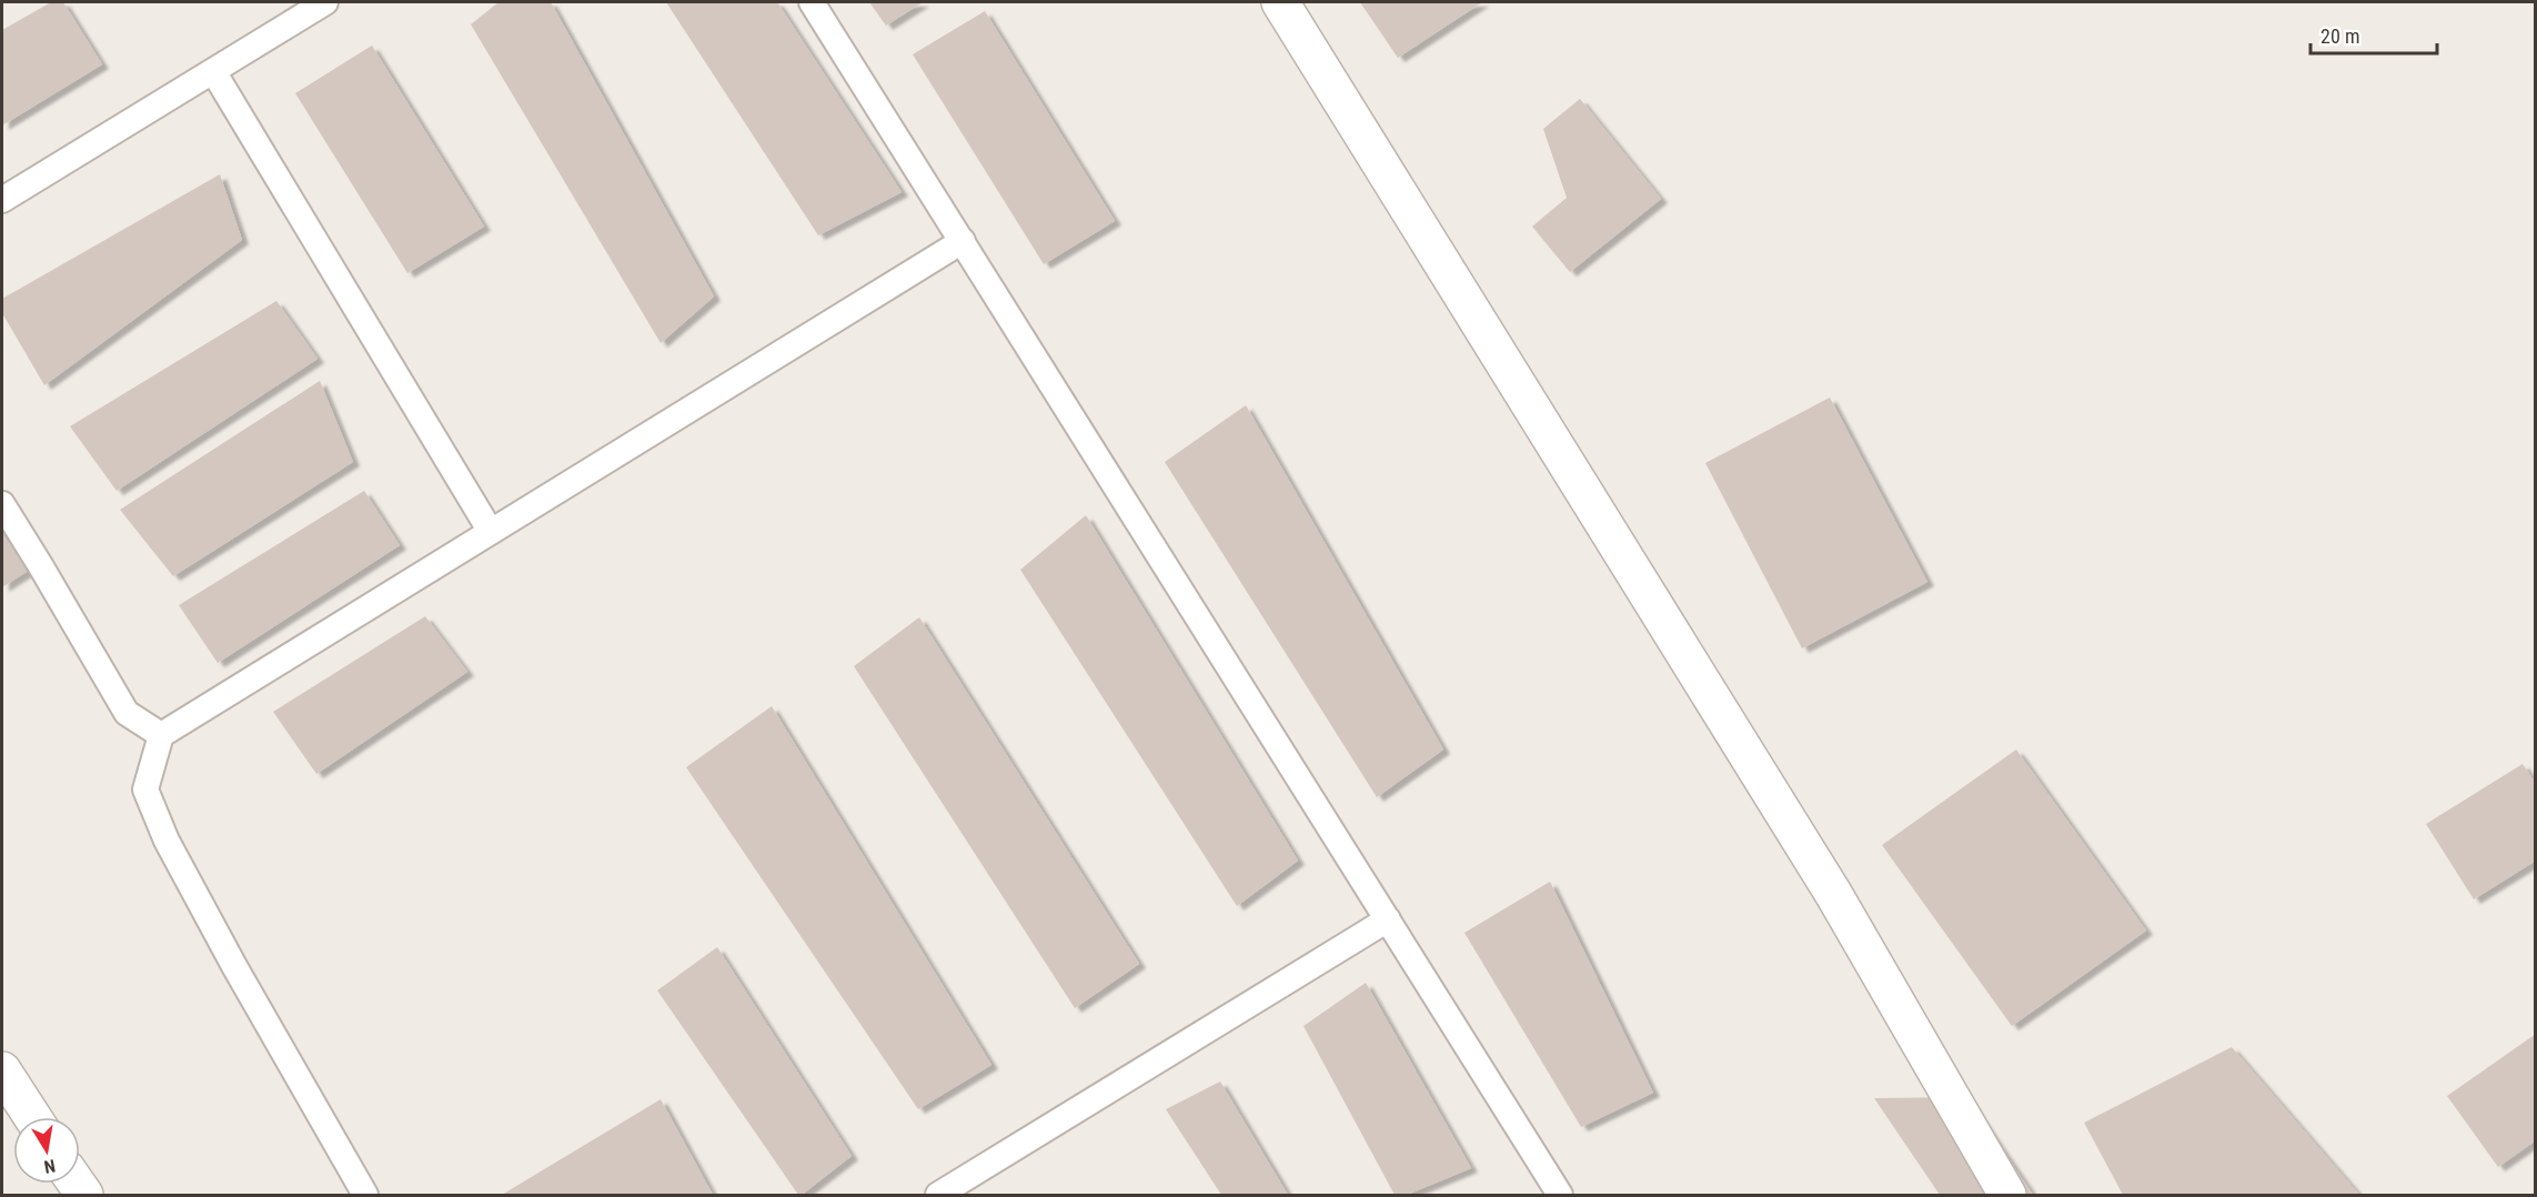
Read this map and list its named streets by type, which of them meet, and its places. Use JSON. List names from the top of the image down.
{
  "scale_bar": "20 m",
  "north": "bottom"
}
